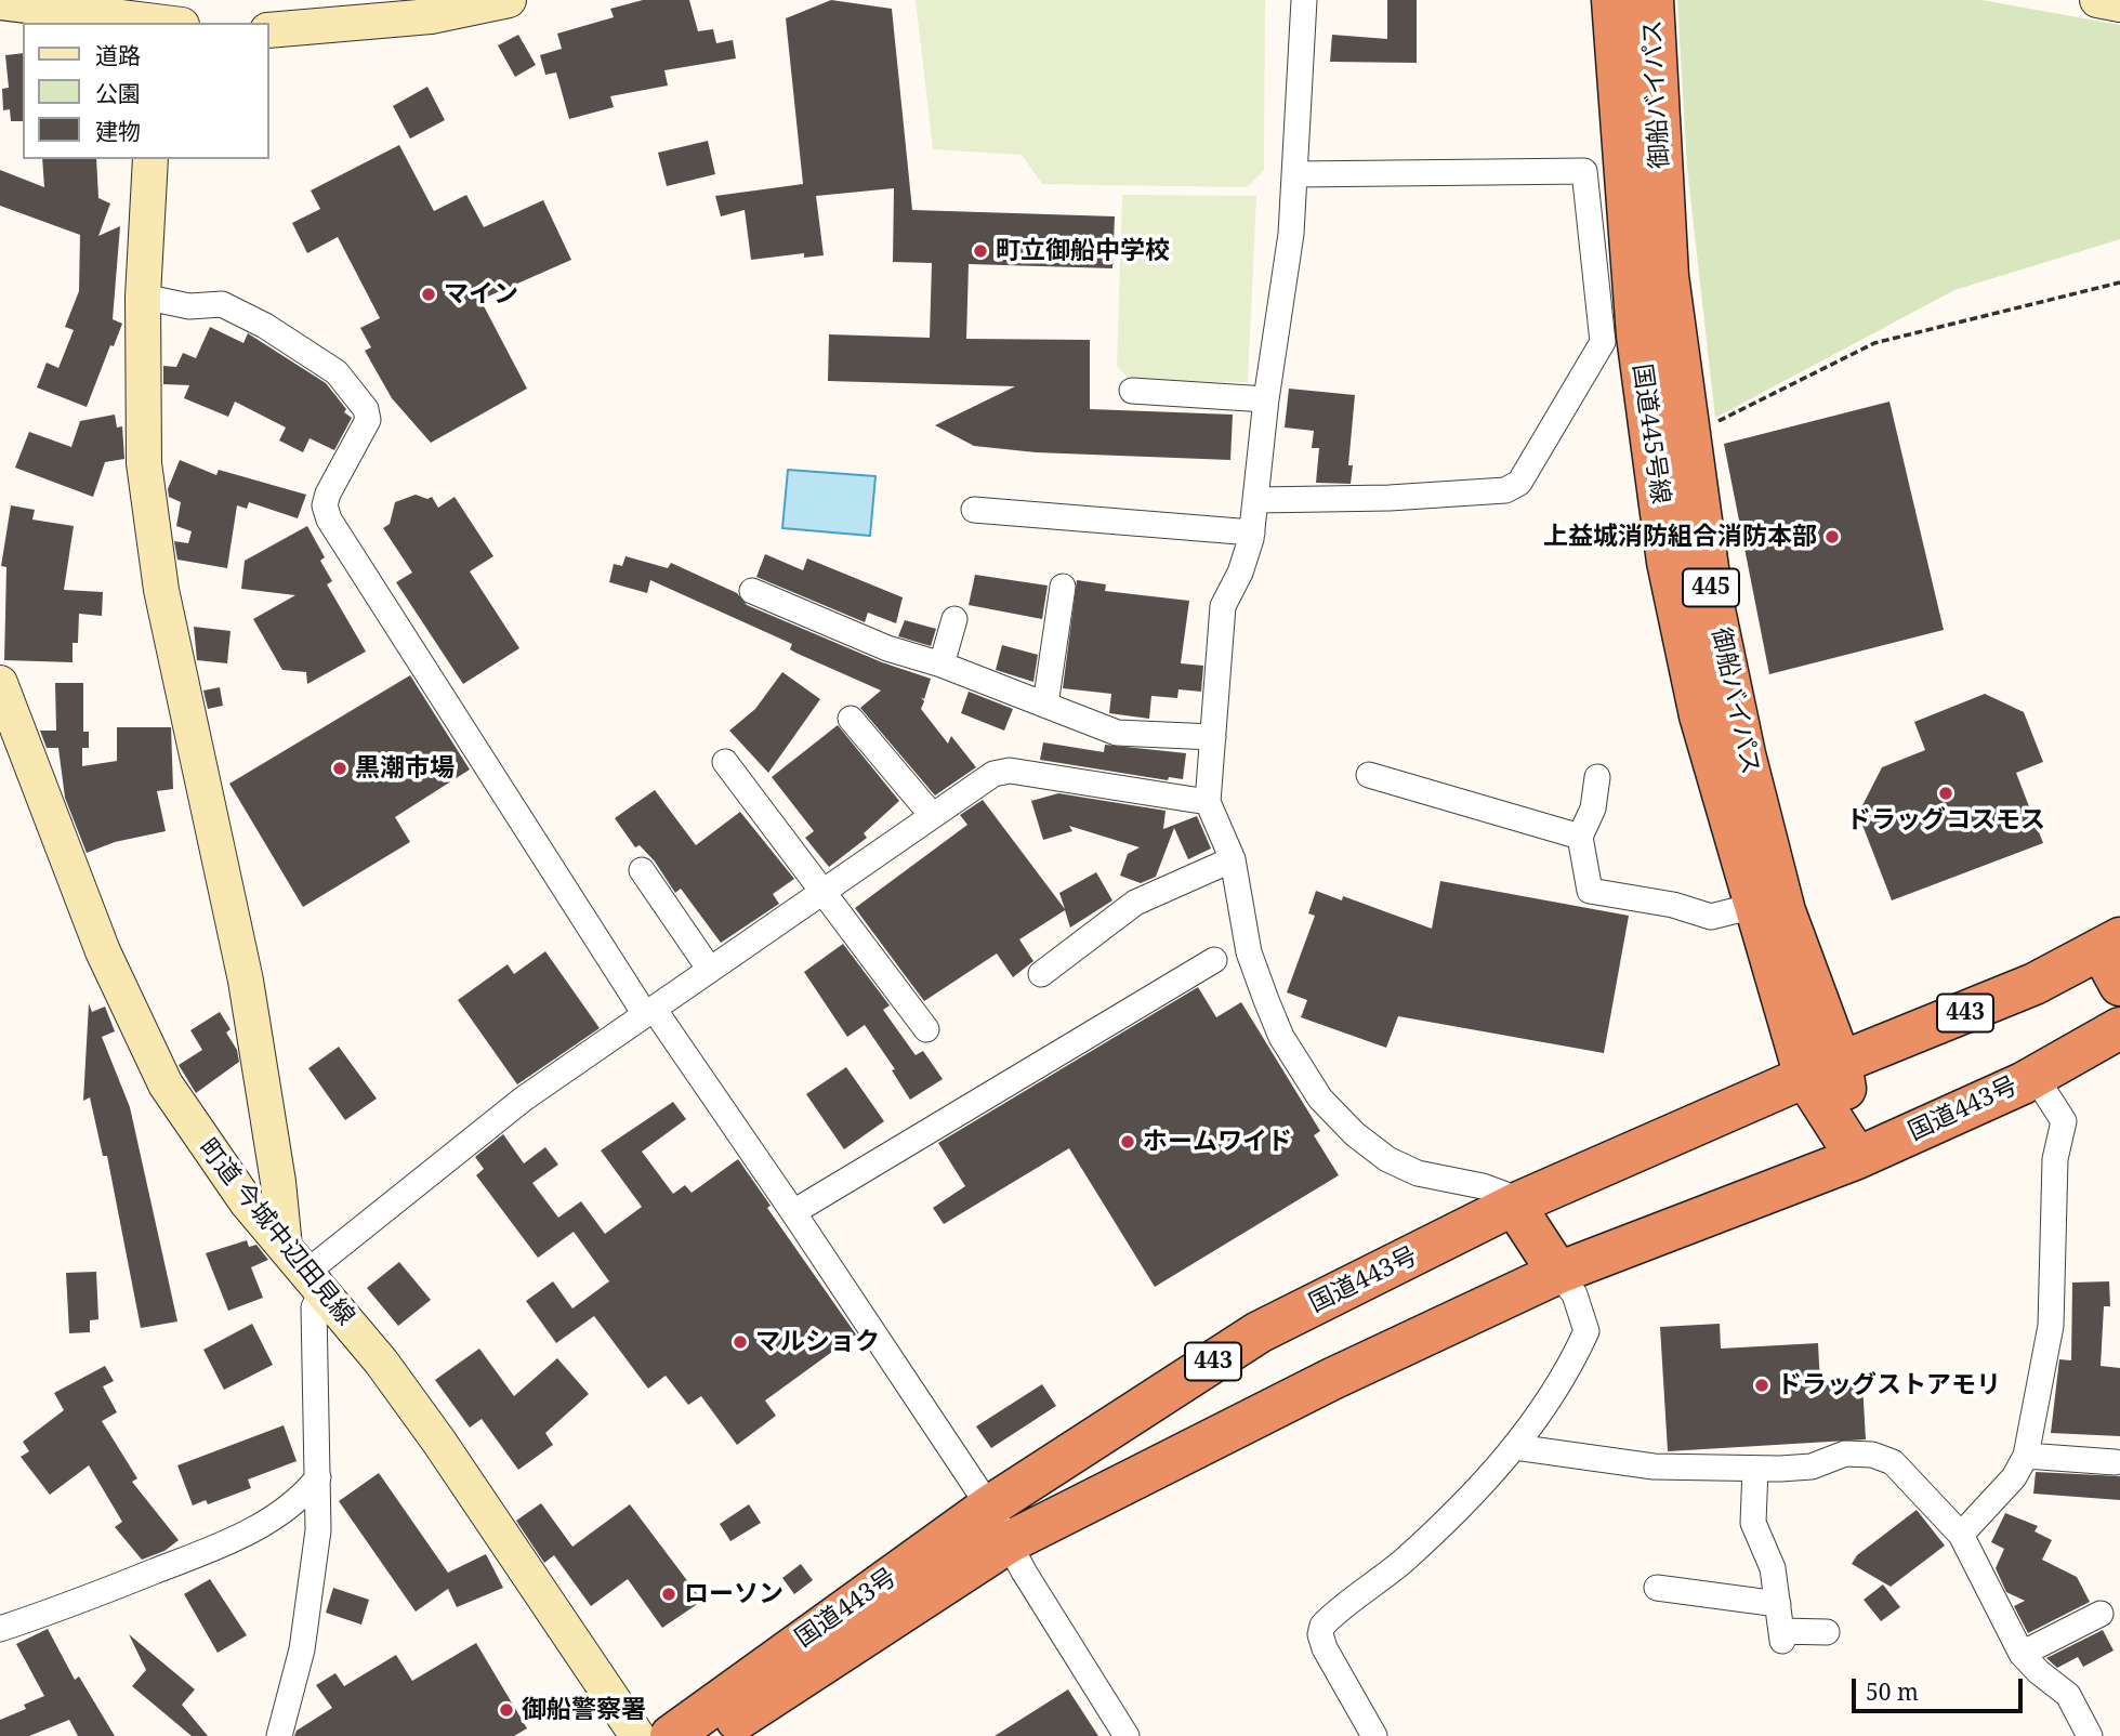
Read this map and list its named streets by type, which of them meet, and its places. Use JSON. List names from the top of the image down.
{
  "streets": {
    "highway": [
      "御船バイパス",
      "国道445号線",
      "445",
      "443",
      "国道443号"
    ],
    "street": ["町道 今城中辺田見線"]
  },
  "crossings": [
    ["御船バイパス", "国道445号線"],
    ["御船バイパス", "国道443号"],
    ["国道445号線", "国道443号"]
  ],
  "places": [
    "町立御船中学校",
    "マイン",
    "上益城消防組合消防本部",
    "黒潮市場",
    "ドラッグコスモス",
    "ホームワイド",
    "マルショク",
    "ドラッグストアモリ",
    "ローソン",
    "御船警察署"
  ],
  "legend": ["道路", "公園", "建物"],
  "scale_bar": "50 m"
}
